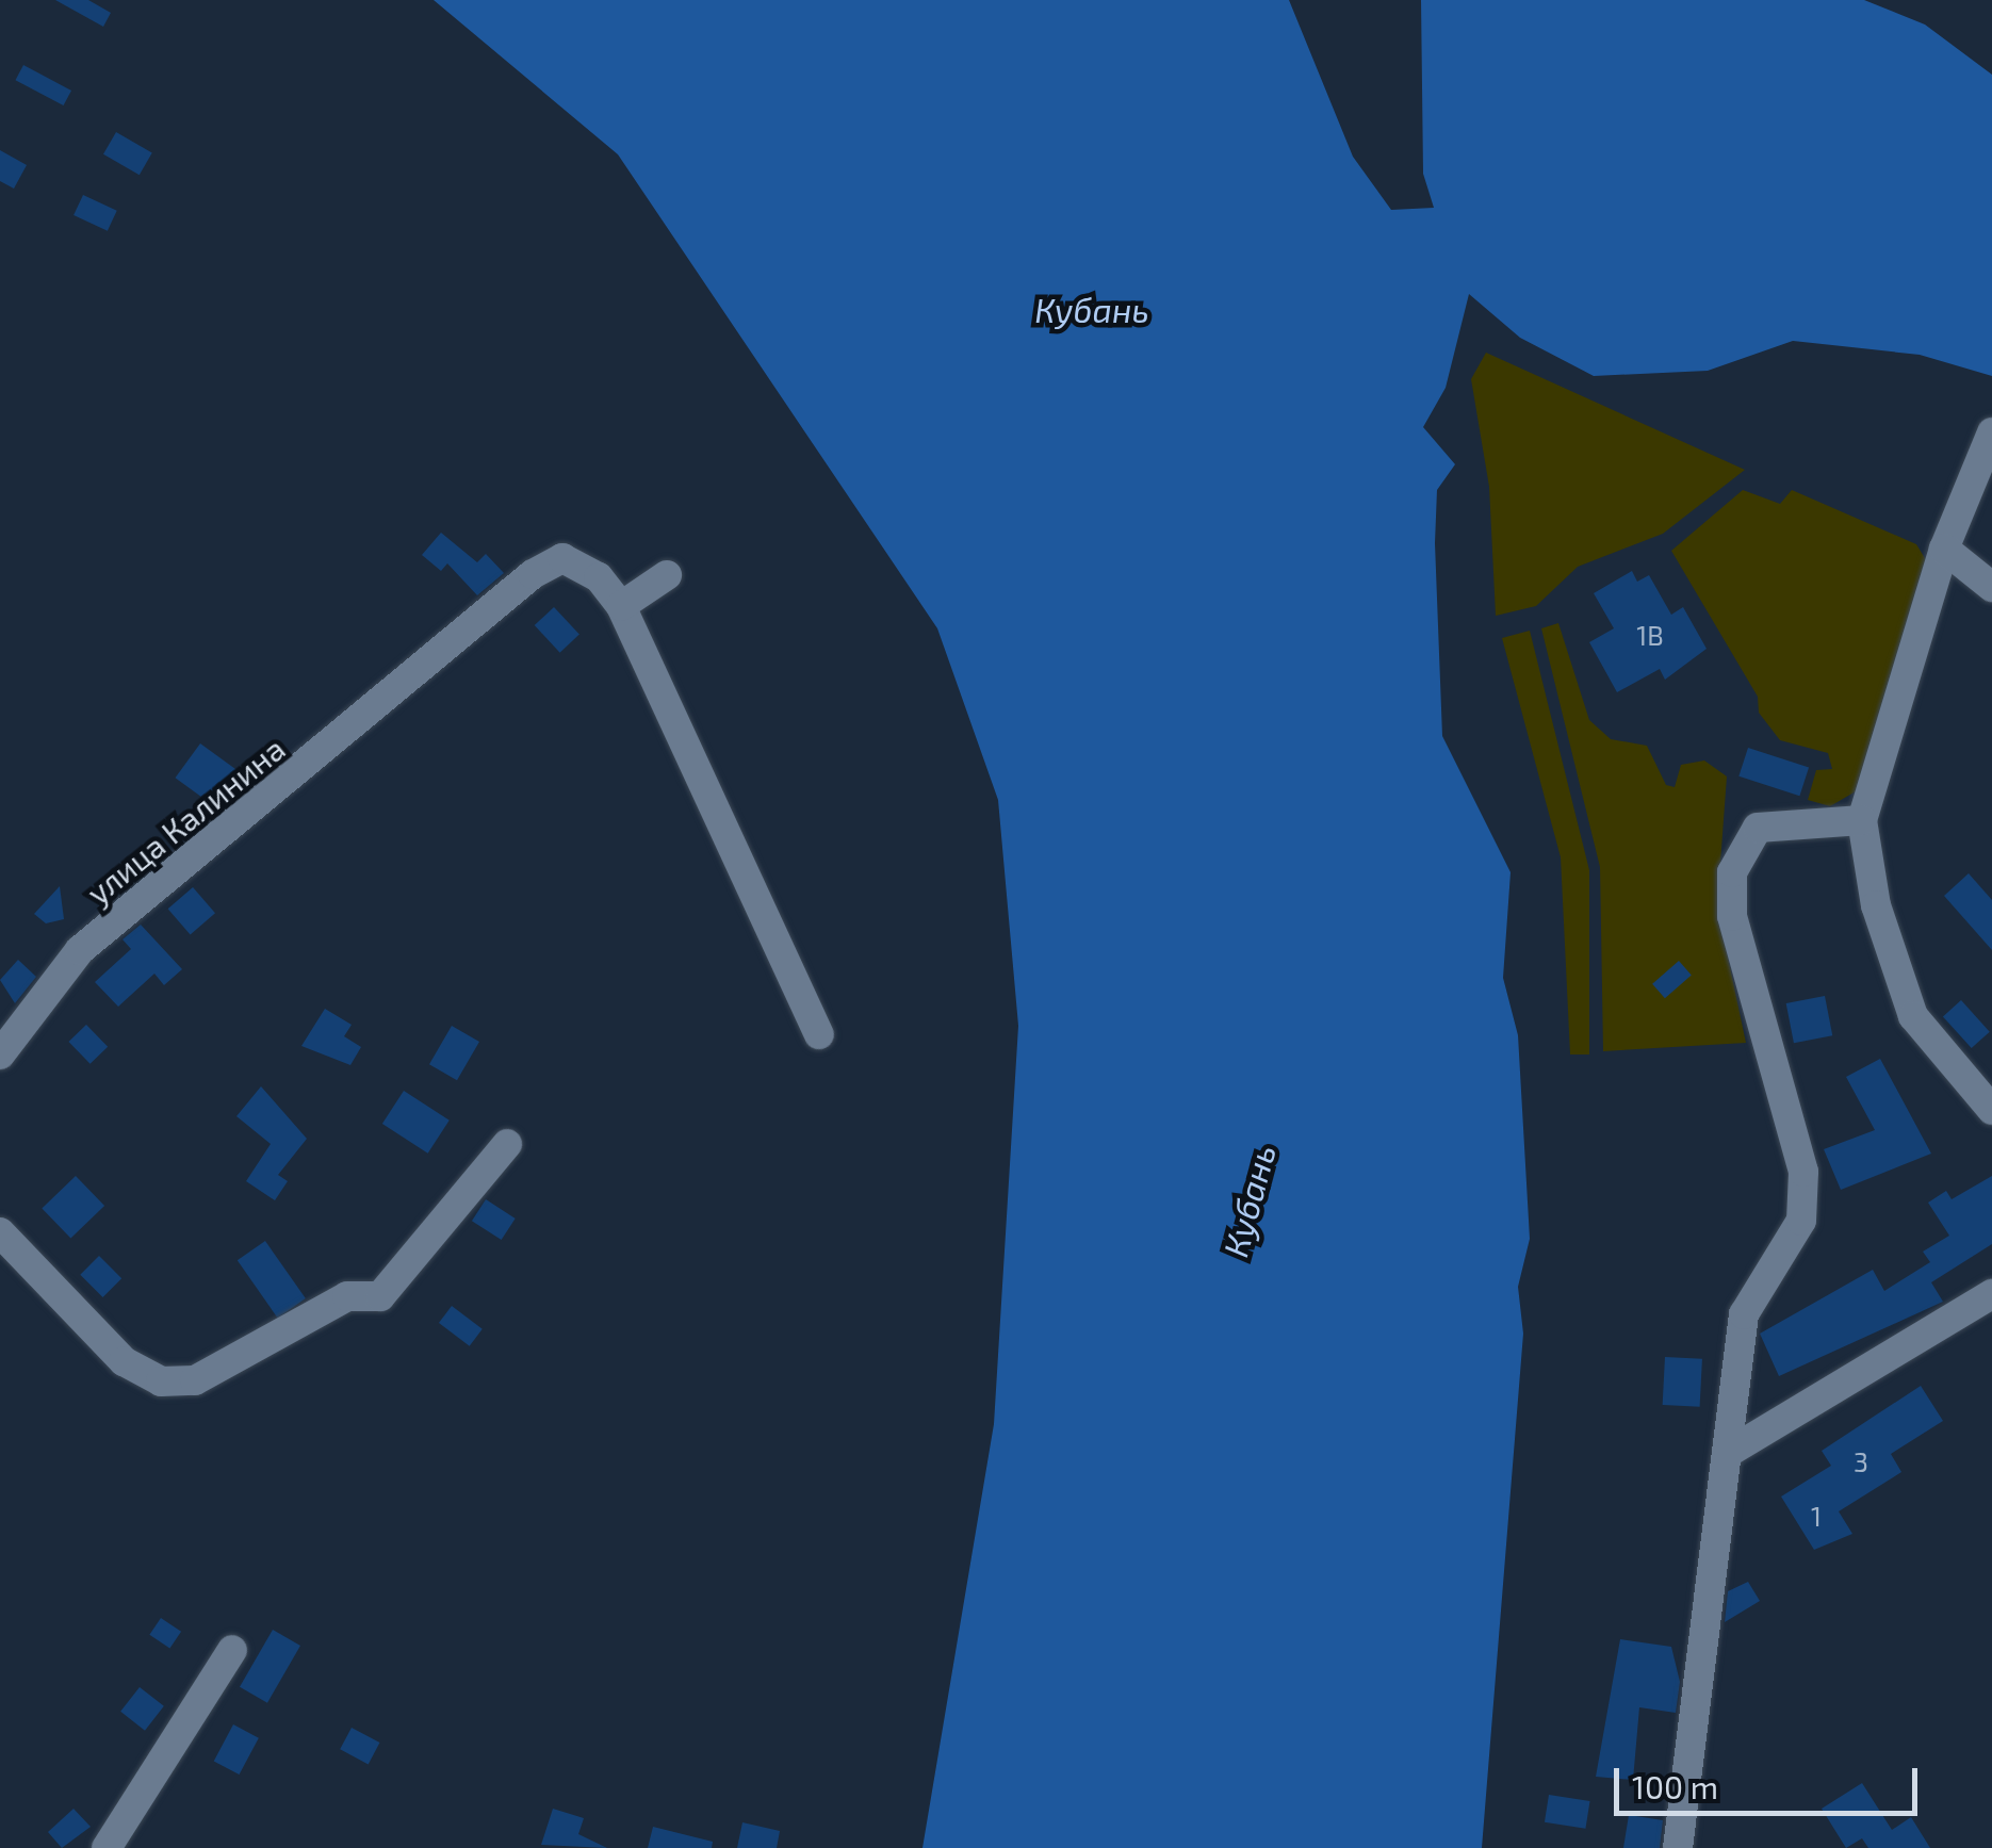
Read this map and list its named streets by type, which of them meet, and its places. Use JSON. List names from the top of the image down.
{
  "streets": {
    "street": ["улица Калинина"]
  },
  "water": ["Кубань"],
  "house_numbers": ["1В", "3", "1"],
  "scale_bar": "100 m"
}
